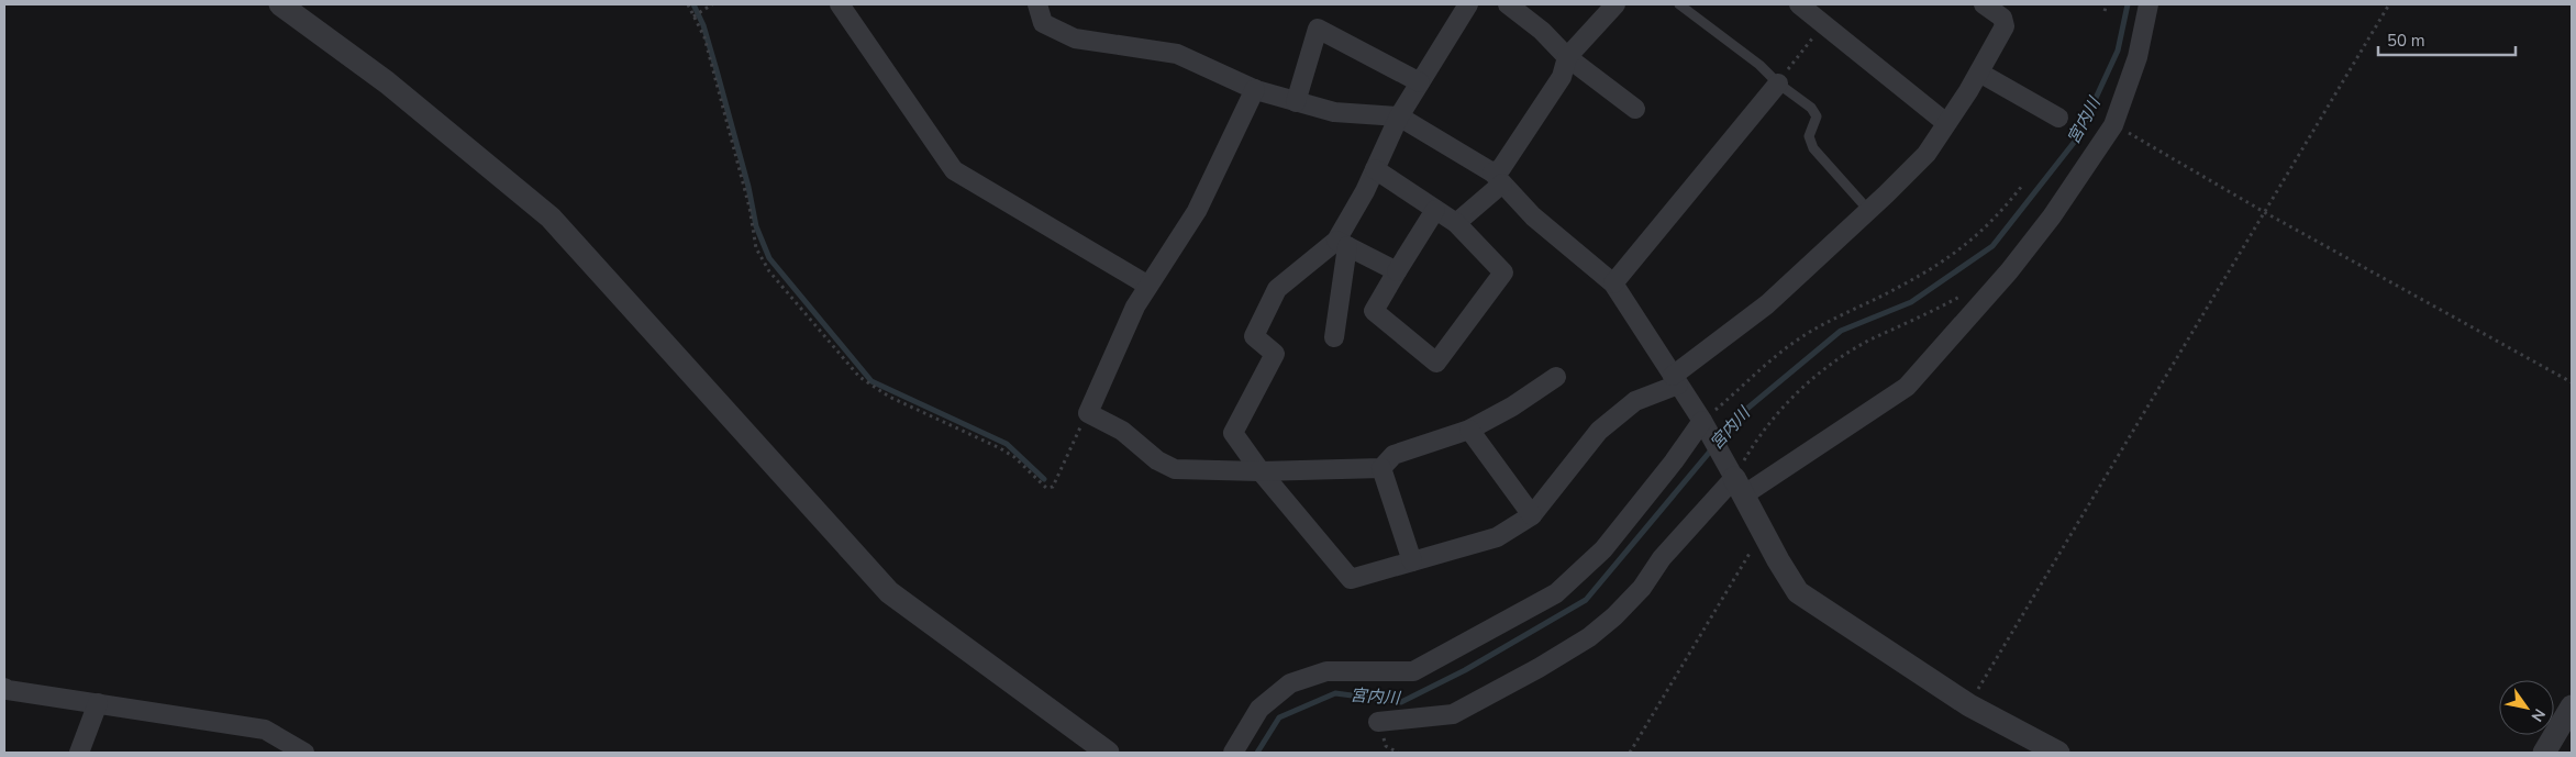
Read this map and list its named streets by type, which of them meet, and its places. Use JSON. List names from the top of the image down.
{
  "water": ["宮内川"],
  "scale_bar": "50 m",
  "north": "bottom right"
}
